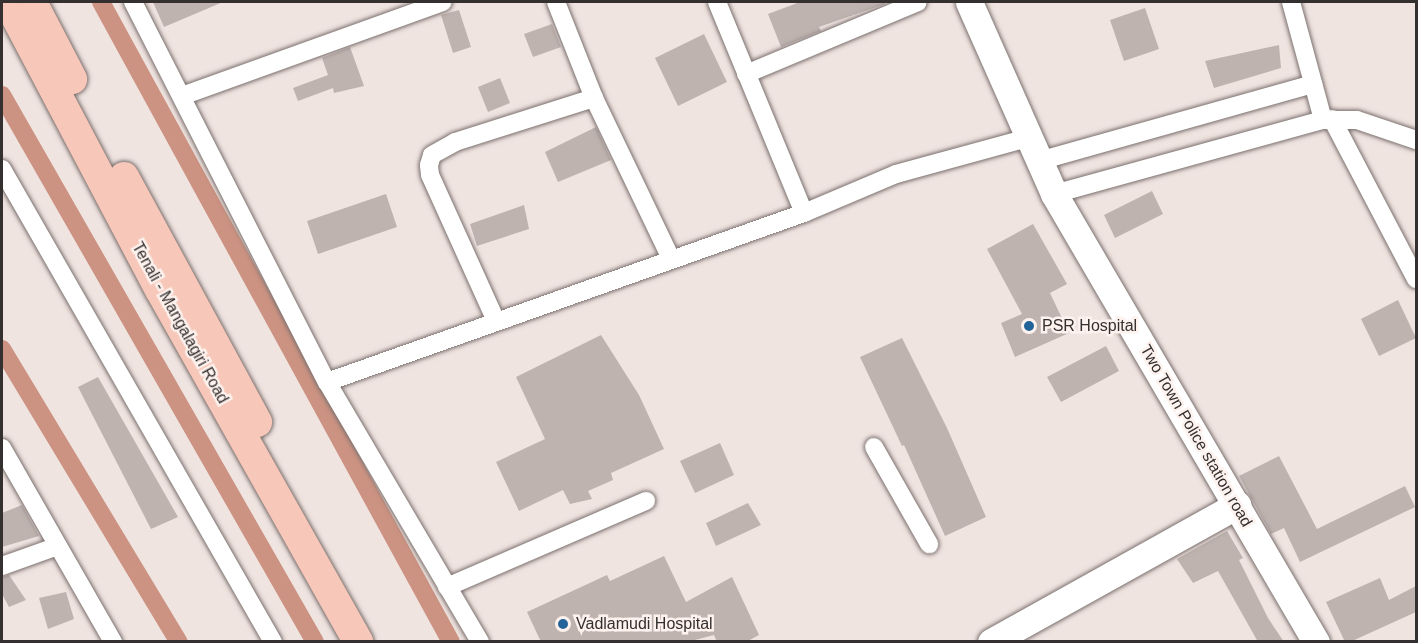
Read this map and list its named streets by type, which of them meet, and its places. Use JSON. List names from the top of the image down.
{
  "streets": {
    "main road": ["Tenali - Mangalagiri Road"],
    "street": ["Two Town Police station road"]
  },
  "places": ["PSR Hospital", "Vadlamudi Hospital"]
}
